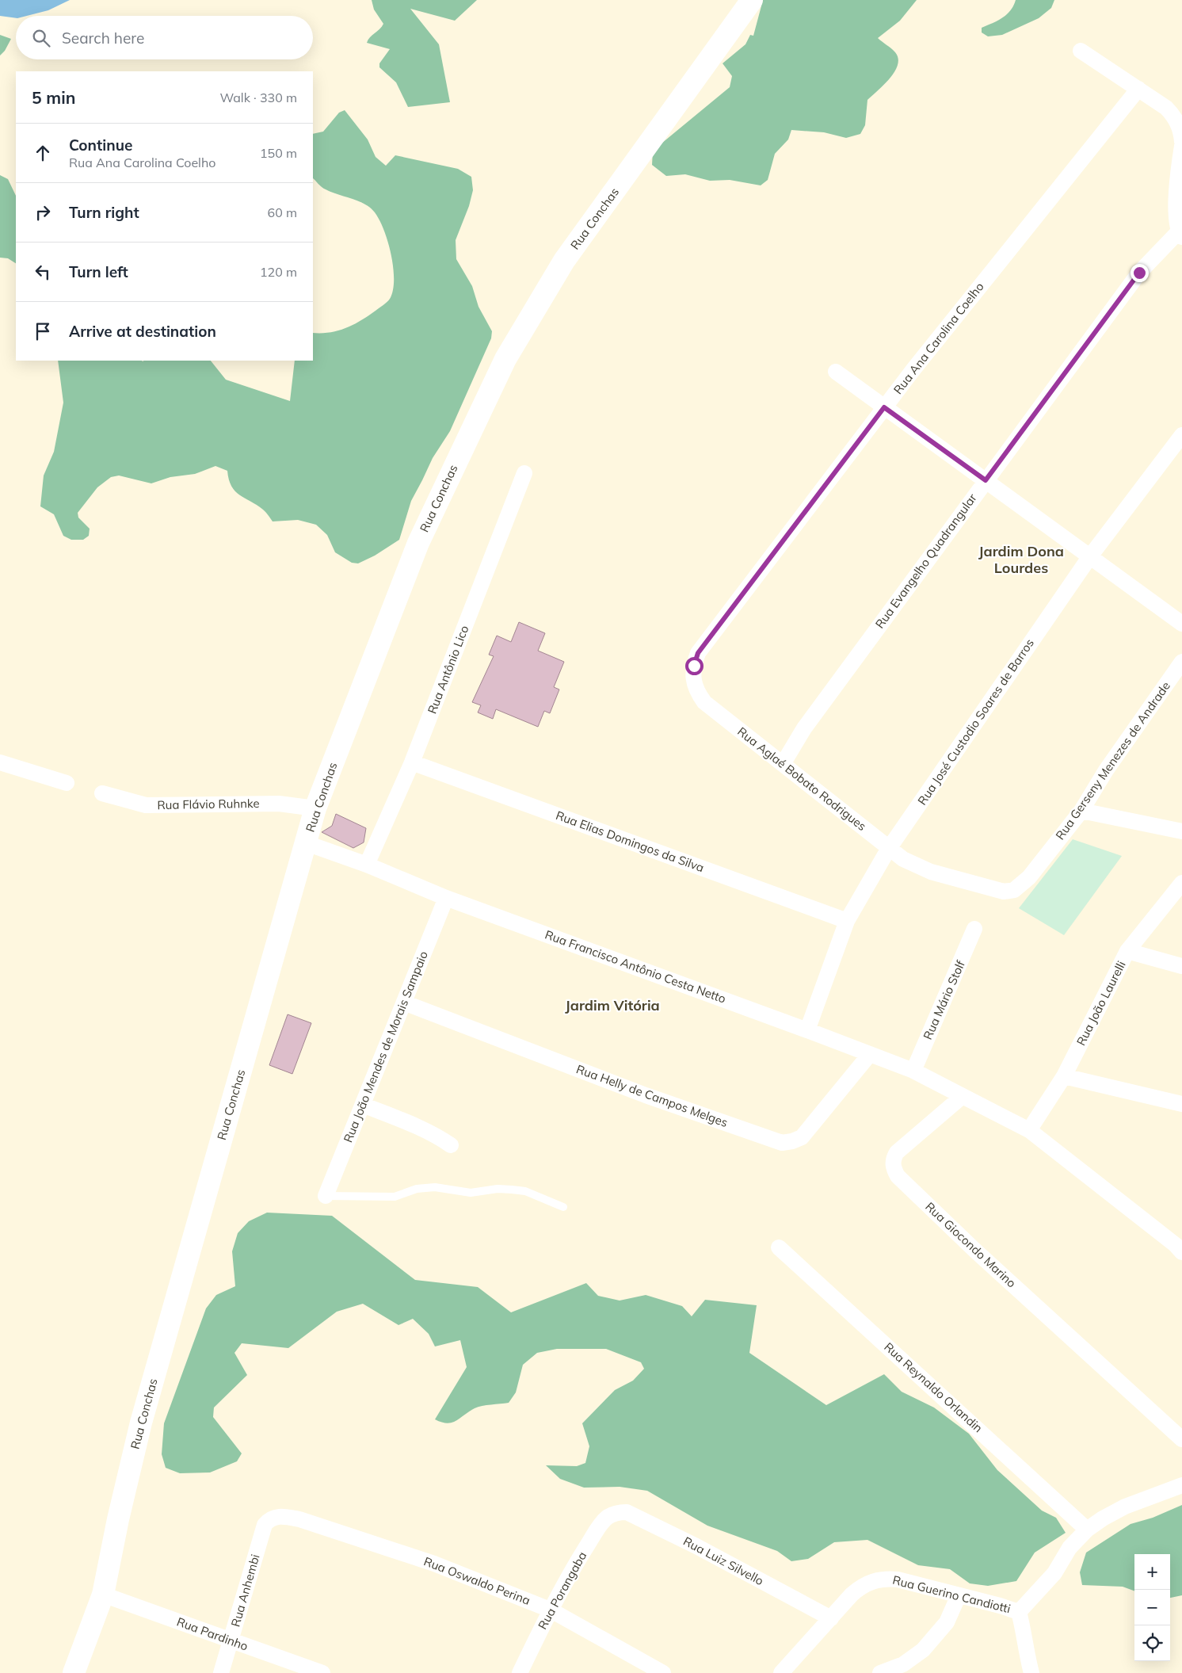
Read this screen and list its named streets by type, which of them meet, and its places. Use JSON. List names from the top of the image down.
{
  "streets": {
    "main road": ["Rua Conchas"],
    "street": [
      "Rua Ana Carolina Coelho",
      "Rua Evangelho Quadrangular",
      "Rua Antônio Lico",
      "Rua José Custodio Soares de Barros",
      "Rua Gerseny Menezes de Andrade",
      "Rua Aglaé Bobato Rodrigues",
      "Rua Flávio Ruhnke",
      "Rua Elias Domingos da Silva",
      "Rua Francisco Antônio Cesta Netto",
      "Rua Mário Stolf",
      "Rua João Laurelli",
      "Rua João Mendes de Morais Sampaio",
      "Rua Helly de Campos Melges",
      "Rua Giocondo Marino",
      "Rua Reynaldo Orlandin",
      "Rua Luiz Silvello",
      "Rua Oswaldo Perina",
      "Rua Anhembi",
      "Rua Porangaba",
      "Rua Guerino Candiotti",
      "Rua Pardinho"
    ]
  },
  "crossings": [
    ["Rua Conchas", "Rua Flávio Ruhnke"],
    ["Rua Conchas", "Rua Francisco Antônio Cesta Netto"],
    ["Rua Conchas", "Rua Pardinho"],
    ["Rua Ana Carolina Coelho", "Rua Aglaé Bobato Rodrigues"],
    ["Rua Evangelho Quadrangular", "Rua Aglaé Bobato Rodrigues"],
    ["Rua Antônio Lico", "Rua Elias Domingos da Silva"],
    ["Rua Antônio Lico", "Rua Francisco Antônio Cesta Netto"],
    ["Rua José Custodio Soares de Barros", "Rua Aglaé Bobato Rodrigues"],
    ["Rua José Custodio Soares de Barros", "Rua Elias Domingos da Silva"],
    ["Rua José Custodio Soares de Barros", "Rua Francisco Antônio Cesta Netto"],
    ["Rua Gerseny Menezes de Andrade", "Rua Aglaé Bobato Rodrigues"],
    ["Rua Francisco Antônio Cesta Netto", "Rua Mário Stolf"],
    ["Rua Francisco Antônio Cesta Netto", "Rua João Mendes de Morais Sampaio"],
    ["Rua Francisco Antônio Cesta Netto", "Rua Helly de Campos Melges"],
    ["Rua Francisco Antônio Cesta Netto", "Rua Giocondo Marino"],
    ["Rua João Mendes de Morais Sampaio", "Rua Helly de Campos Melges"],
    ["Rua Luiz Silvello", "Rua Porangaba"],
    ["Rua Luiz Silvello", "Rua Guerino Candiotti"],
    ["Rua Oswaldo Perina", "Rua Anhembi"],
    ["Rua Oswaldo Perina", "Rua Porangaba"],
    ["Rua Anhembi", "Rua Pardinho"]
  ],
  "districts": ["Jardim Dona Lourdes", "Jardim Vitória"],
  "page": {
    "search": "Search here",
    "heading": ["5 min", "Walk · 330 m"],
    "list": [
      ["Continue", "Rua Ana Carolina Coelho", "150 m"],
      ["Turn right", "60 m"],
      ["Turn left", "120 m"],
      "Arrive at destination"
    ],
    "map_buttons": ["+", "−"]
  }
}
